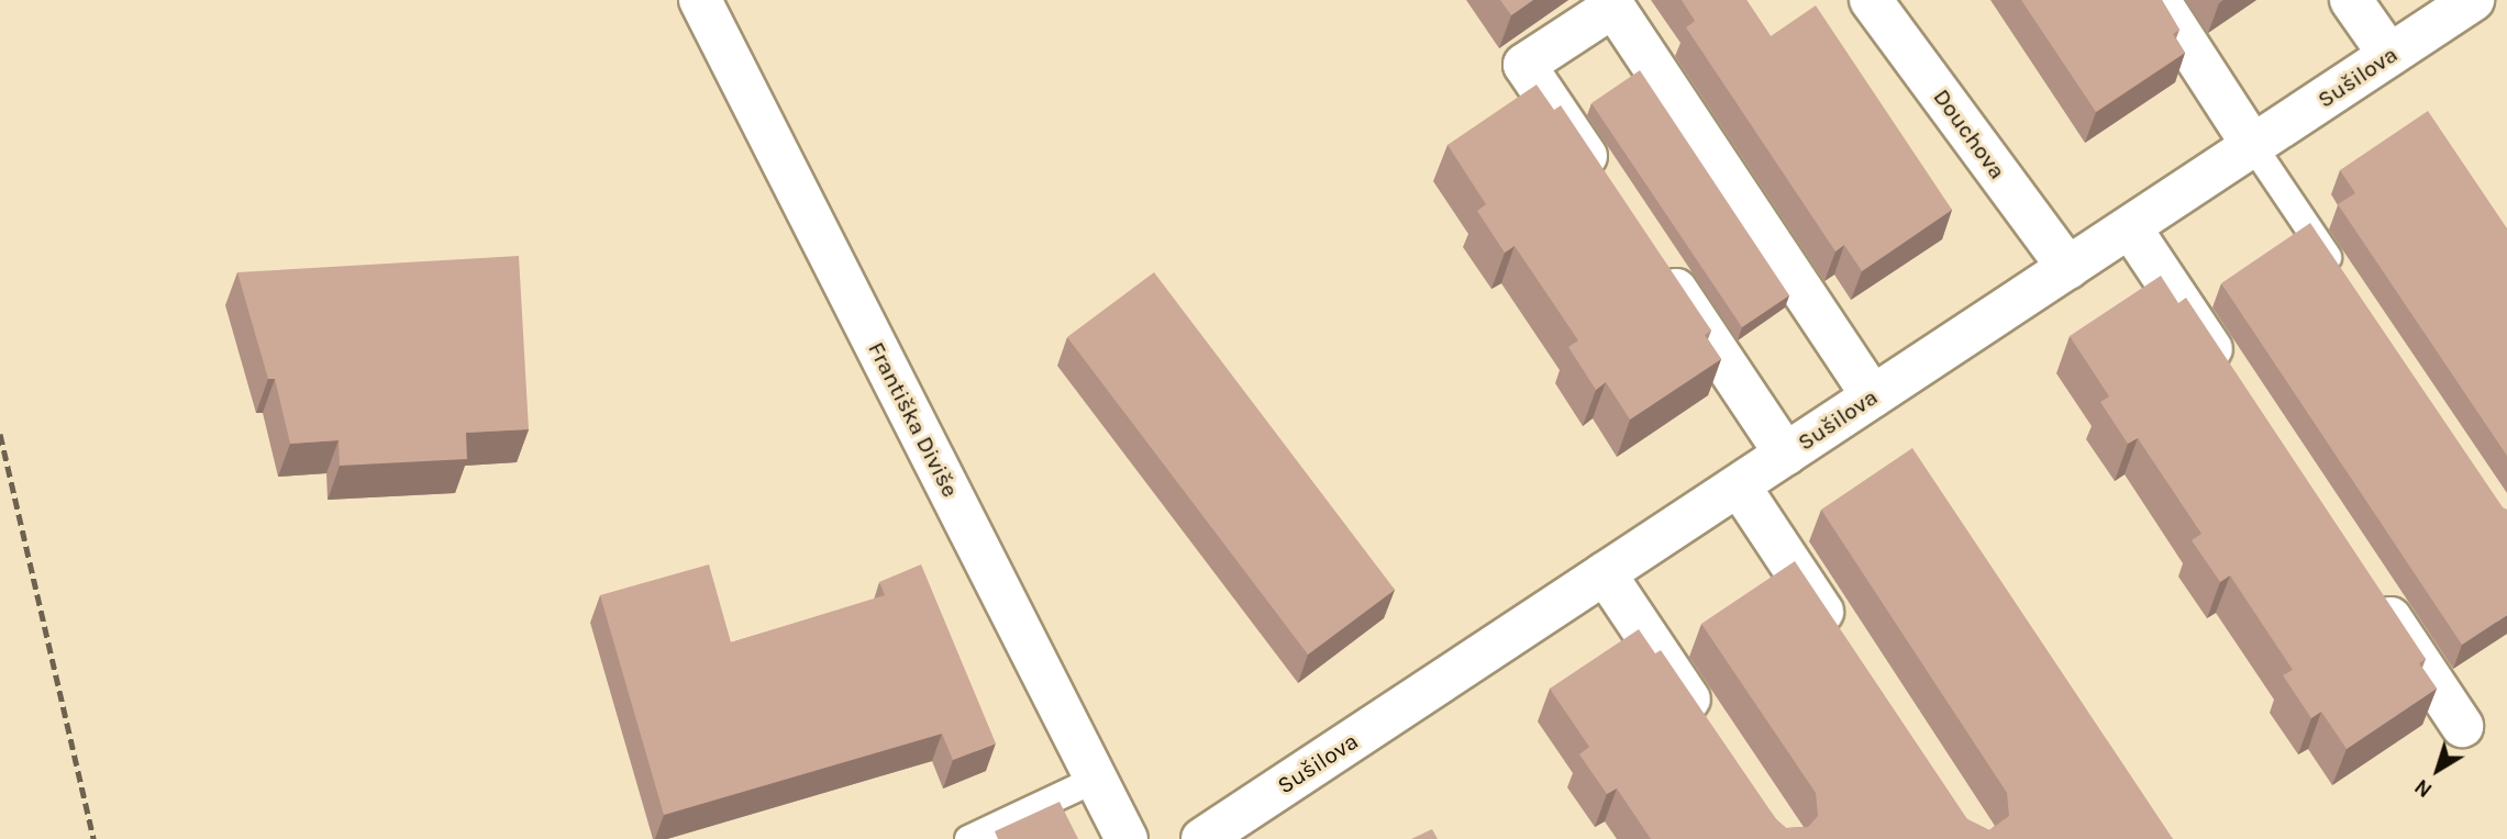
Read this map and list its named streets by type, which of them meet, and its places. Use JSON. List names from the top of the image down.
{
  "streets": {
    "street": ["Sušilova", "Douchova", "Františka Diviše"]
  },
  "crossings": [
    ["Sušilova", "Douchova"]
  ],
  "north": "bottom left"
}
